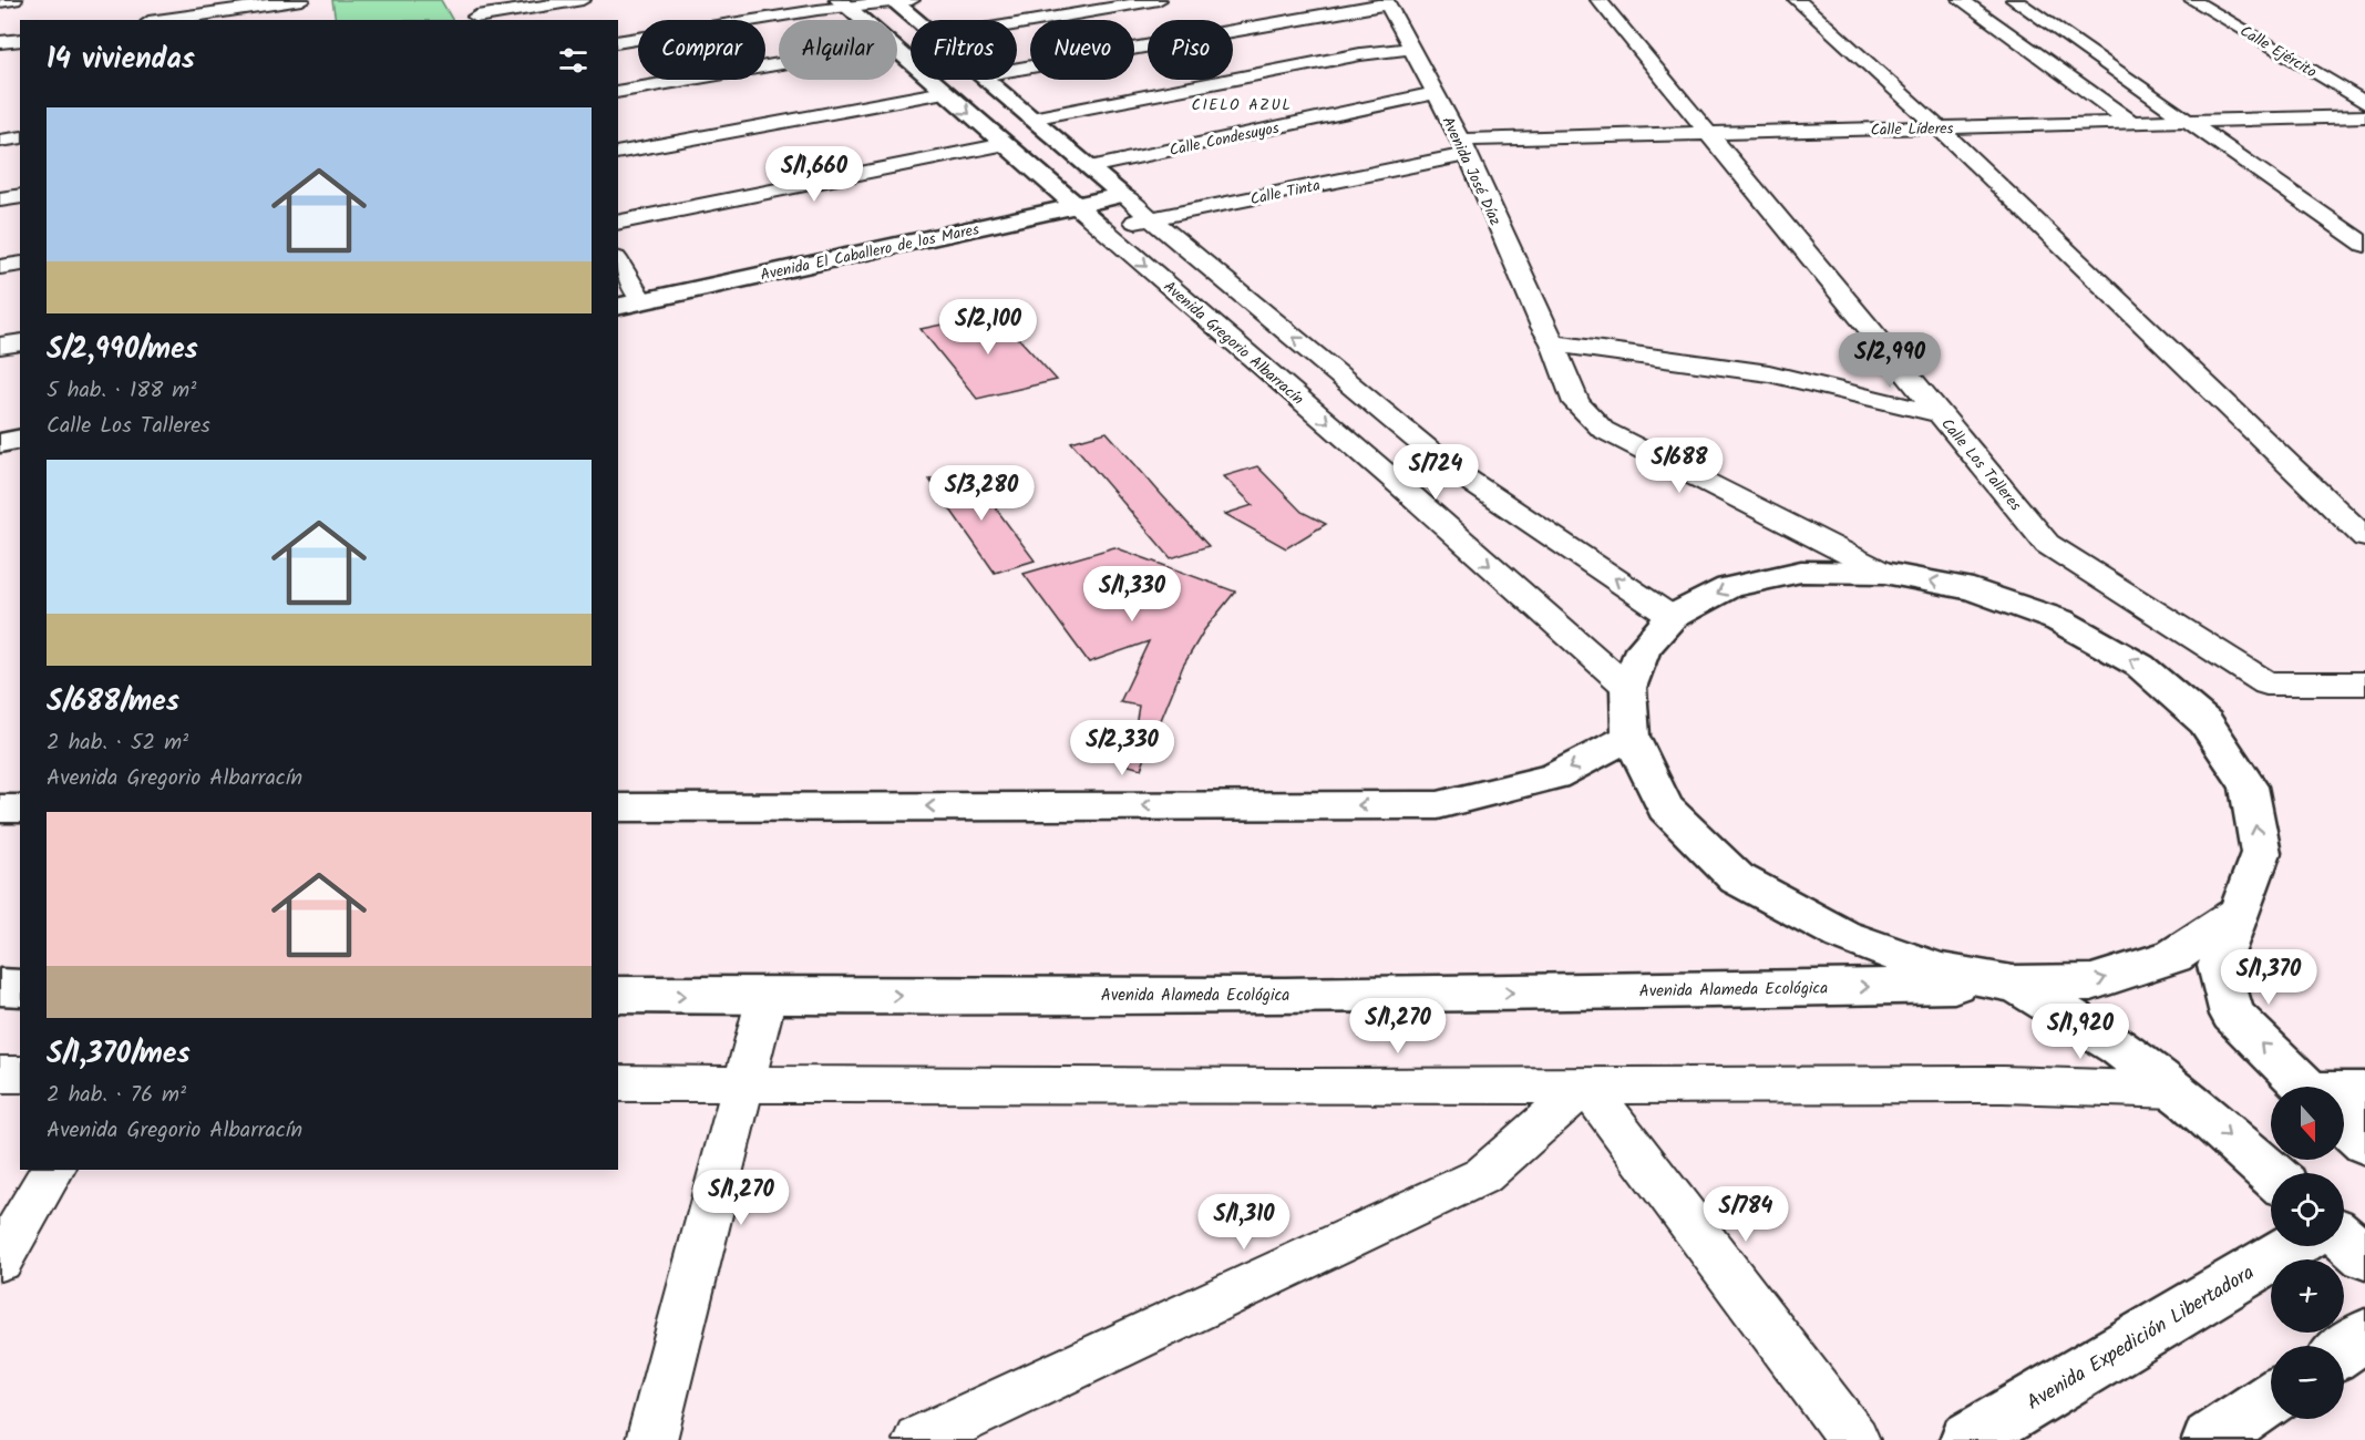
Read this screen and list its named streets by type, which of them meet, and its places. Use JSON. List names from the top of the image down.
{
  "streets": {
    "main road": [
      "Avenida El Caballero de los Mares",
      "Avenida Gregorio Albarracín",
      "Avenida Alameda Ecológica",
      "Avenida Expedición Libertadora"
    ],
    "street": [
      "Calle Ejército",
      "Calle Líderes",
      "Calle Condesuyos",
      "Avenida José Díaz",
      "Calle Tinta",
      "Calle Los Talleres"
    ]
  },
  "crossings": [
    ["Calle Líderes", "Avenida José Díaz"],
    ["Calle Líderes", "Calle Tinta"],
    ["Calle Líderes", "Calle Los Talleres"],
    ["Calle Condesuyos", "Avenida José Díaz"],
    ["Avenida José Díaz", "Calle Tinta"],
    ["Calle Tinta", "Avenida Gregorio Albarracín"],
    ["Avenida El Caballero de los Mares", "Avenida Gregorio Albarracín"]
  ],
  "one_way": ["Avenida Gregorio Albarracín"],
  "districts": ["CIELO AZUL"],
  "north": "bottom",
  "page": {
    "chip": [
      "Comprar",
      "Alquilar",
      "Filtros",
      "Nuevo",
      "Piso"
    ],
    "heading": "14 viviendas",
    "list": [
      {
        "name": "S/2,990/mes",
        "note": "5 hab. · 188 m² · Calle Los Talleres"
      },
      {
        "name": "S/688/mes",
        "note": "2 hab. · 52 m² · Avenida Gregorio Albarracín"
      },
      {
        "name": "S/1,370/mes",
        "note": "2 hab. · 76 m² · Avenida Gregorio Albarracín"
      }
    ],
    "price": [
      "S/1,660",
      "S/2,100",
      "S/2,990",
      "S/688",
      "S/724",
      "S/3,280",
      "S/1,330",
      "S/2,330",
      "S/1,370",
      "S/1,270",
      "S/1,920",
      "S/1,270",
      "S/784",
      "S/1,310"
    ],
    "map_buttons": ["+", "−"]
  }
}
